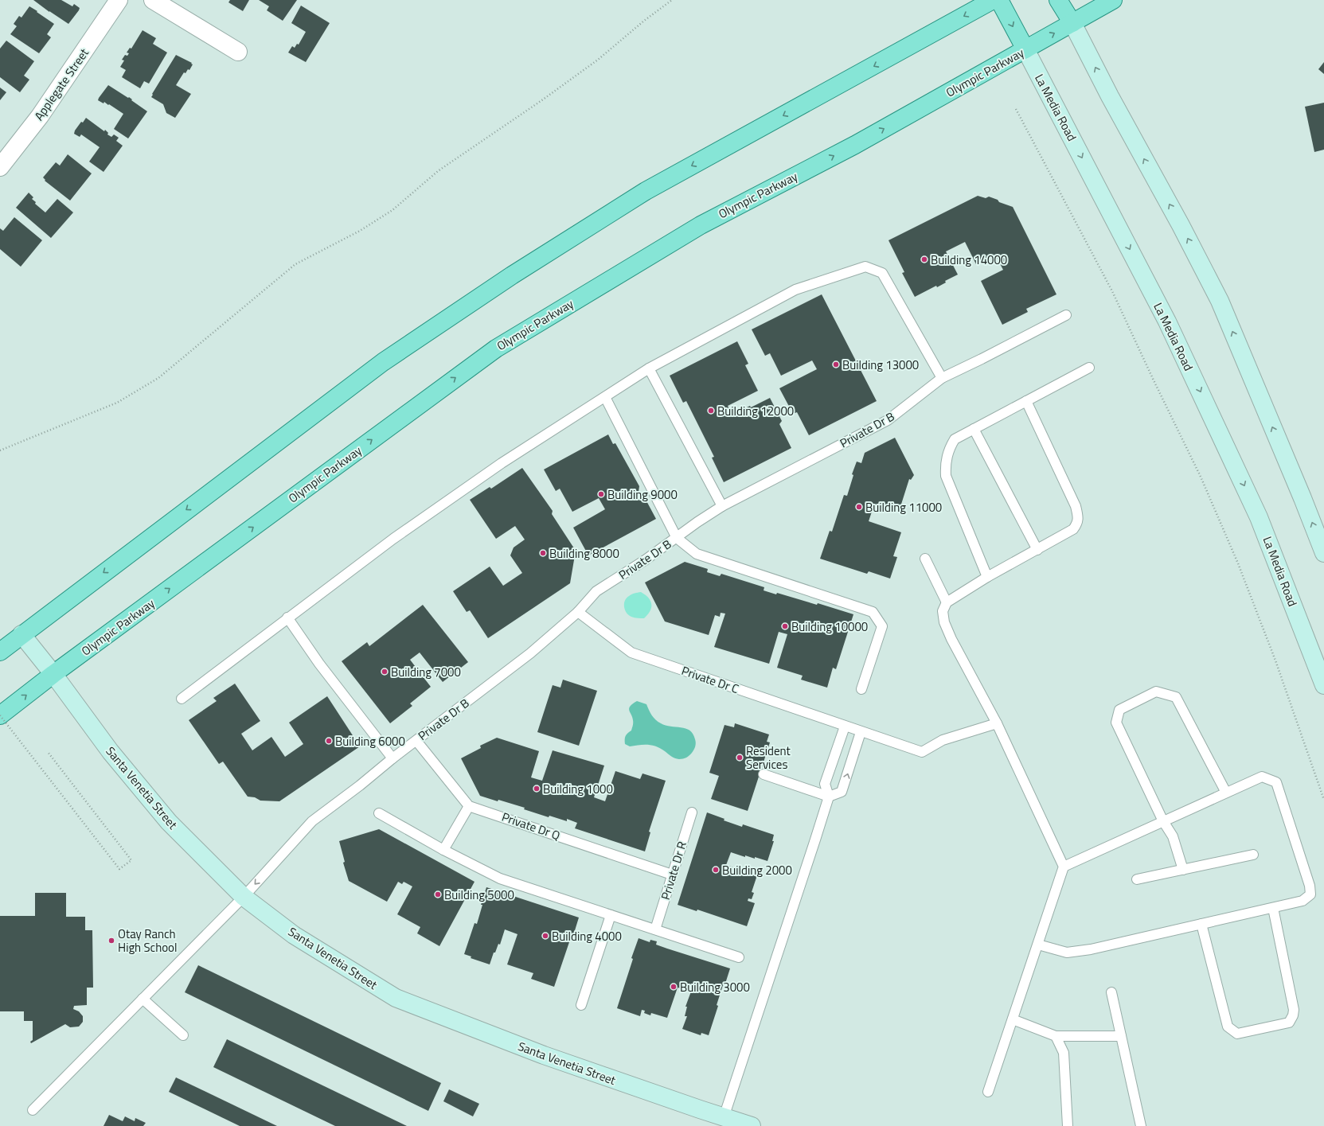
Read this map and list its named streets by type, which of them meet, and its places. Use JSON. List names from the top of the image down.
{
  "streets": {
    "main road": ["Olympic Parkway", "La Media Road", "Santa Venetia Street"],
    "street": ["Applegate Street"],
    "lane": [
      "Private Dr B",
      "Private Dr C",
      "Private Dr Q",
      "Private Dr R"
    ]
  },
  "crossings": [
    ["Olympic Parkway", "La Media Road"],
    ["Olympic Parkway", "Santa Venetia Street"],
    ["Private Dr B", "Private Dr C"],
    ["Private Dr B", "Santa Venetia Street"],
    ["Private Dr Q", "Private Dr R"]
  ],
  "places": [
    "Building 14000",
    "Building 13000",
    "Building 12000",
    "Building 9000",
    "Building 11000",
    "Building 8000",
    "Building 10000",
    "Building 7000",
    "Building 6000",
    "Resident Services",
    "Building 1000",
    "Building 2000",
    "Building 5000",
    "Building 4000",
    "Otay Ranch High School",
    "Building 3000"
  ]
}
